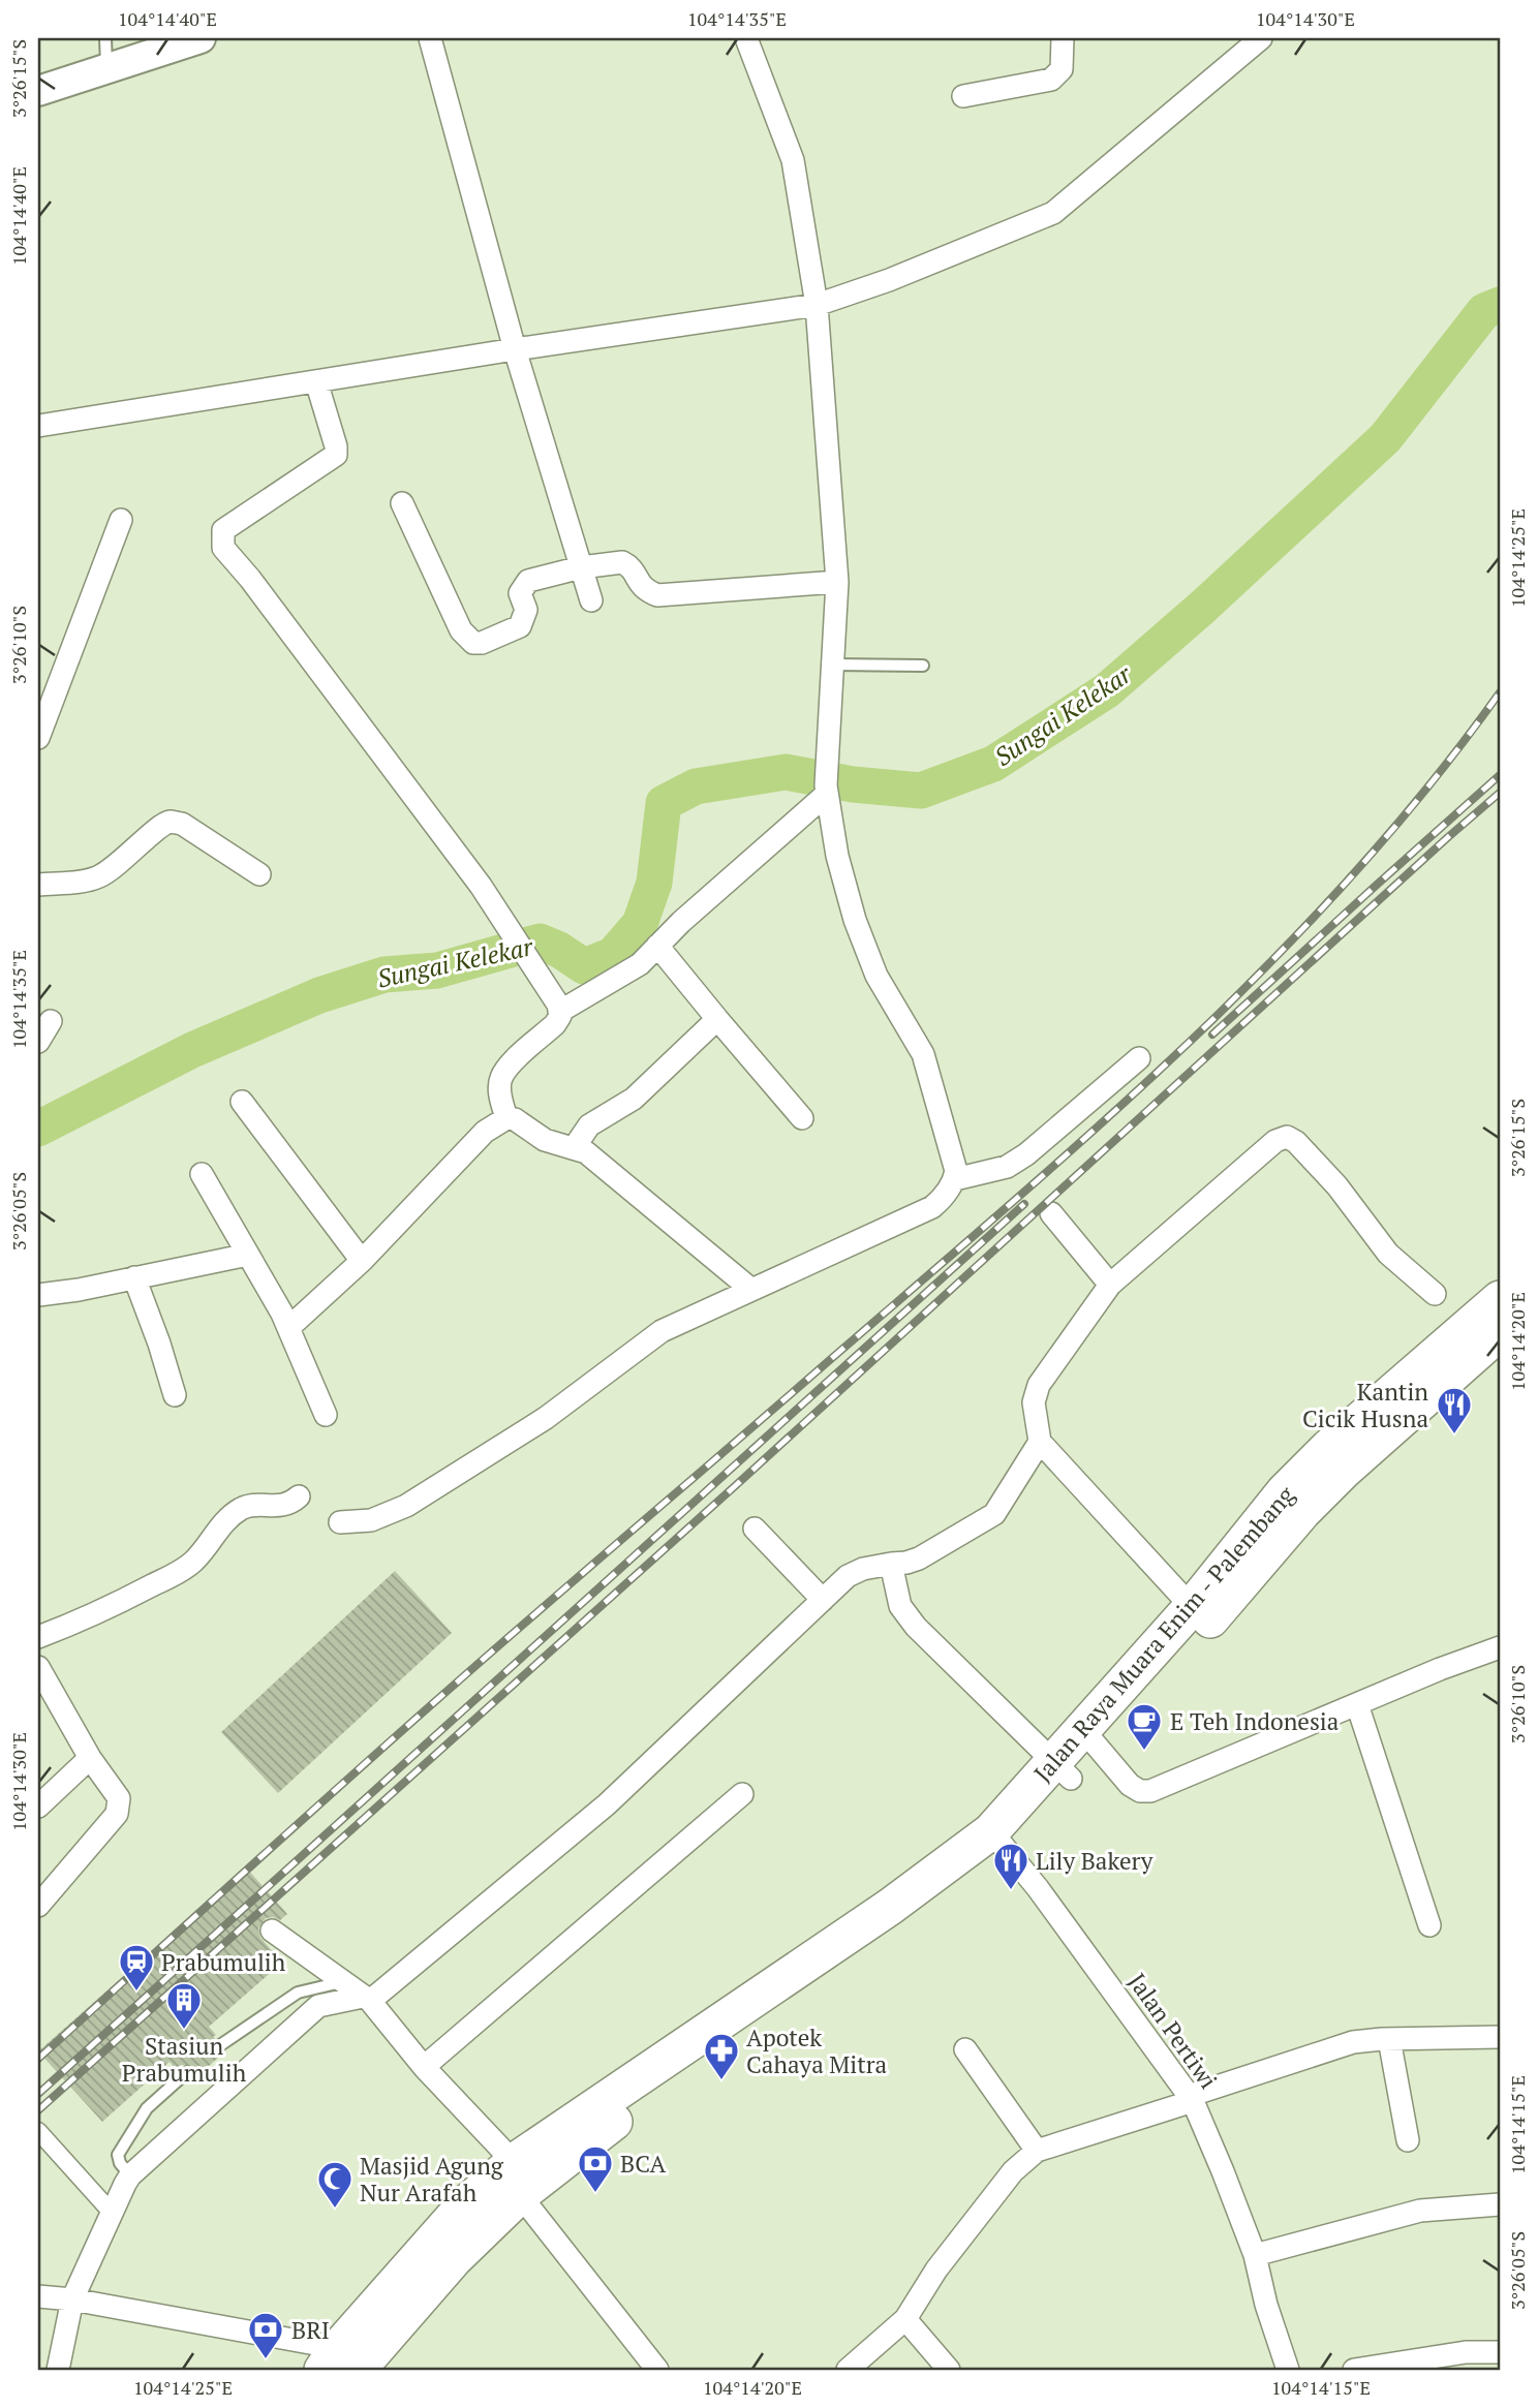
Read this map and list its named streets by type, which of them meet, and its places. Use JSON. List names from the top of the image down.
{
  "streets": {
    "main road": ["Jalan Raya Muara Enim - Palembang"],
    "street": ["Jalan Pertiwi"]
  },
  "crossings": [
    ["Jalan Raya Muara Enim - Palembang", "Jalan Pertiwi"]
  ],
  "water": ["Sungai Kelekar"],
  "places": {
    "restaurant": ["Kantin Cicik Husna", "Lily Bakery"],
    "cafe": ["E Teh Indonesia"],
    "station": ["Prabumulih"],
    "building": ["Stasiun Prabumulih"],
    "pharmacy": ["Apotek Cahaya Mitra"],
    "bank": ["BCA", "BRI"],
    "mosque": ["Masjid Agung Nur Arafah"]
  },
  "coordinates": [
    "104°14'40\"E",
    "104°14'35\"E",
    "104°14'30\"E",
    "3°26'15\"S",
    "104°14'25\"E",
    "3°26'10\"S",
    "3°26'05\"S",
    "104°14'20\"E",
    "104°14'15\"E"
  ]
}
